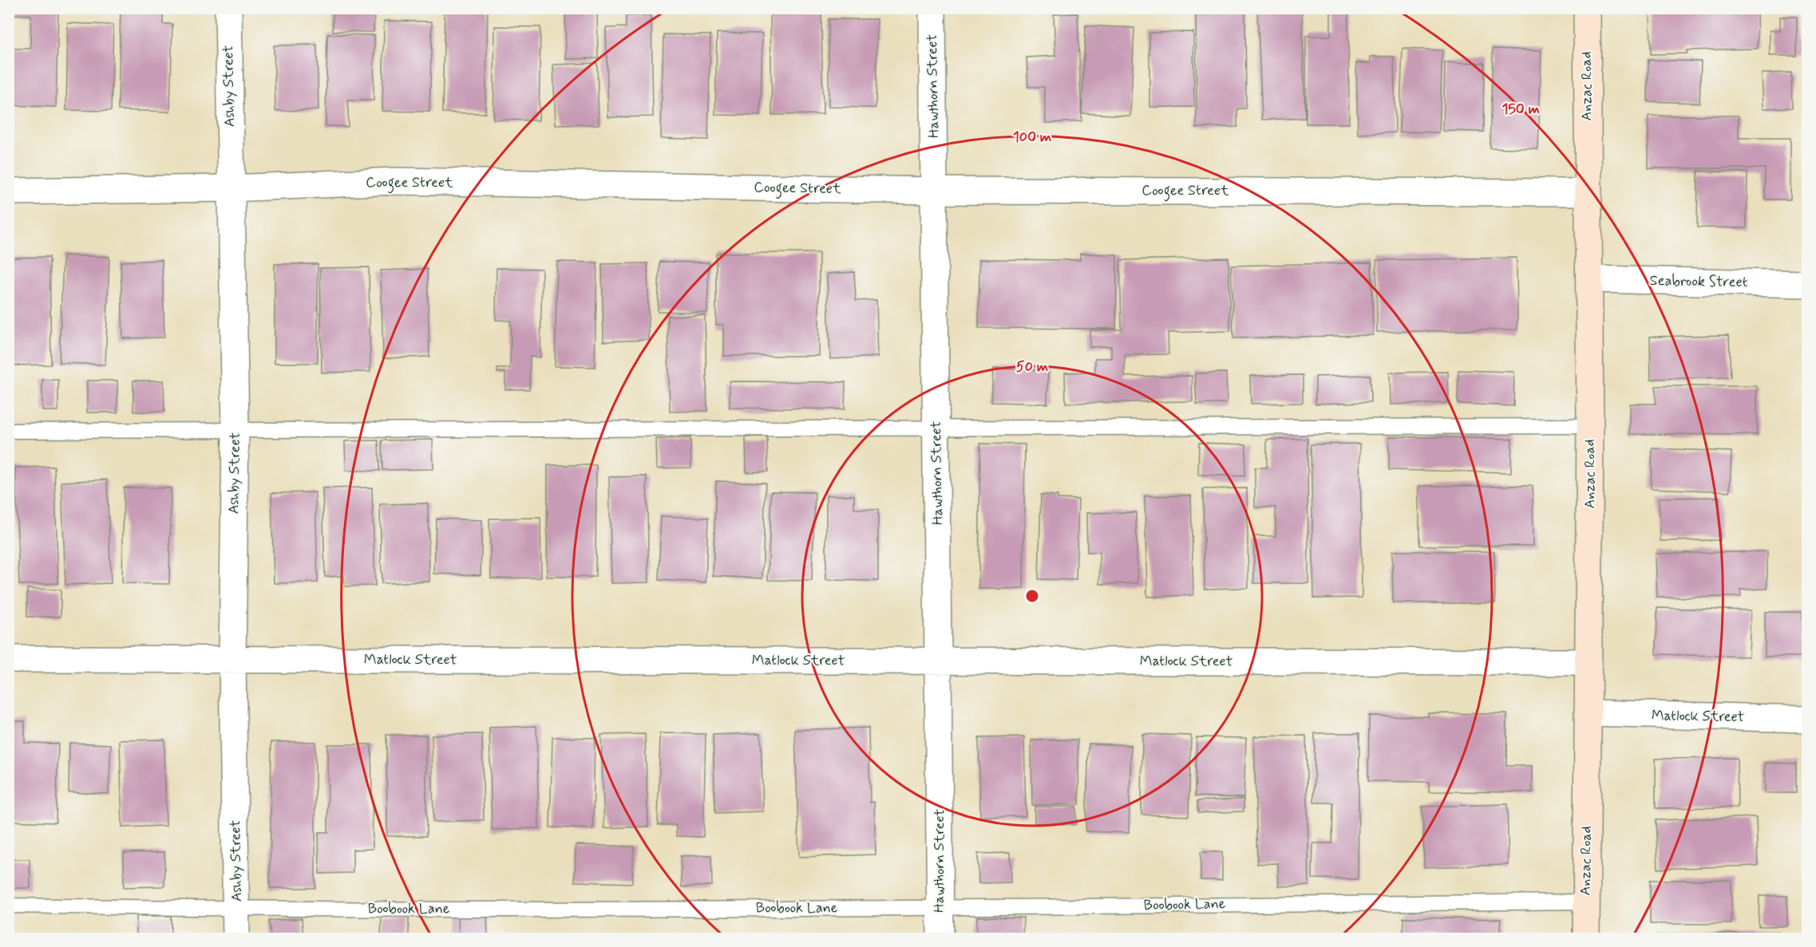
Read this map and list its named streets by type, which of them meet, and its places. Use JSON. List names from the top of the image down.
{
  "streets": {
    "main road": ["Anzac Road"],
    "street": [
      "Ashby Street",
      "Hawthorn Street",
      "Coogee Street",
      "Seabrook Street",
      "Matlock Street"
    ],
    "lane": ["Boobook Lane"]
  },
  "crossings": [
    ["Ashby Street", "Coogee Street"],
    ["Ashby Street", "Matlock Street"],
    ["Ashby Street", "Boobook Lane"],
    ["Hawthorn Street", "Coogee Street"],
    ["Hawthorn Street", "Matlock Street"],
    ["Hawthorn Street", "Boobook Lane"],
    ["Anzac Road", "Coogee Street"],
    ["Anzac Road", "Seabrook Street"],
    ["Anzac Road", "Matlock Street"],
    ["Anzac Road", "Boobook Lane"]
  ],
  "rings": ["150 m", "100 m", "50 m"]
}
